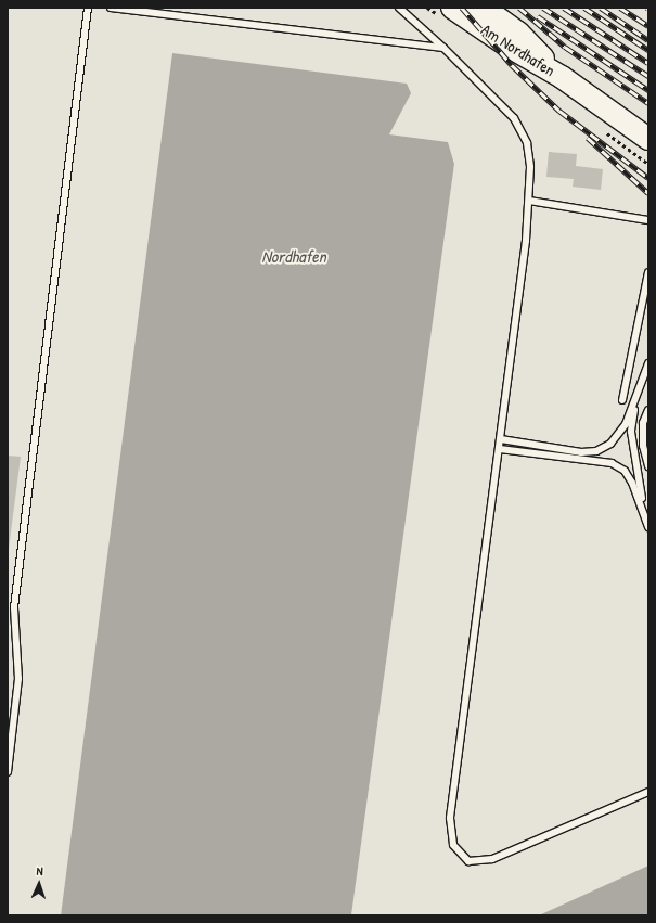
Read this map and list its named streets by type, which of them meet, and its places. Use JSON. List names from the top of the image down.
{
  "streets": {
    "main road": ["Am Nordhafen"]
  },
  "water": ["Nordhafen"],
  "north": "top"
}
